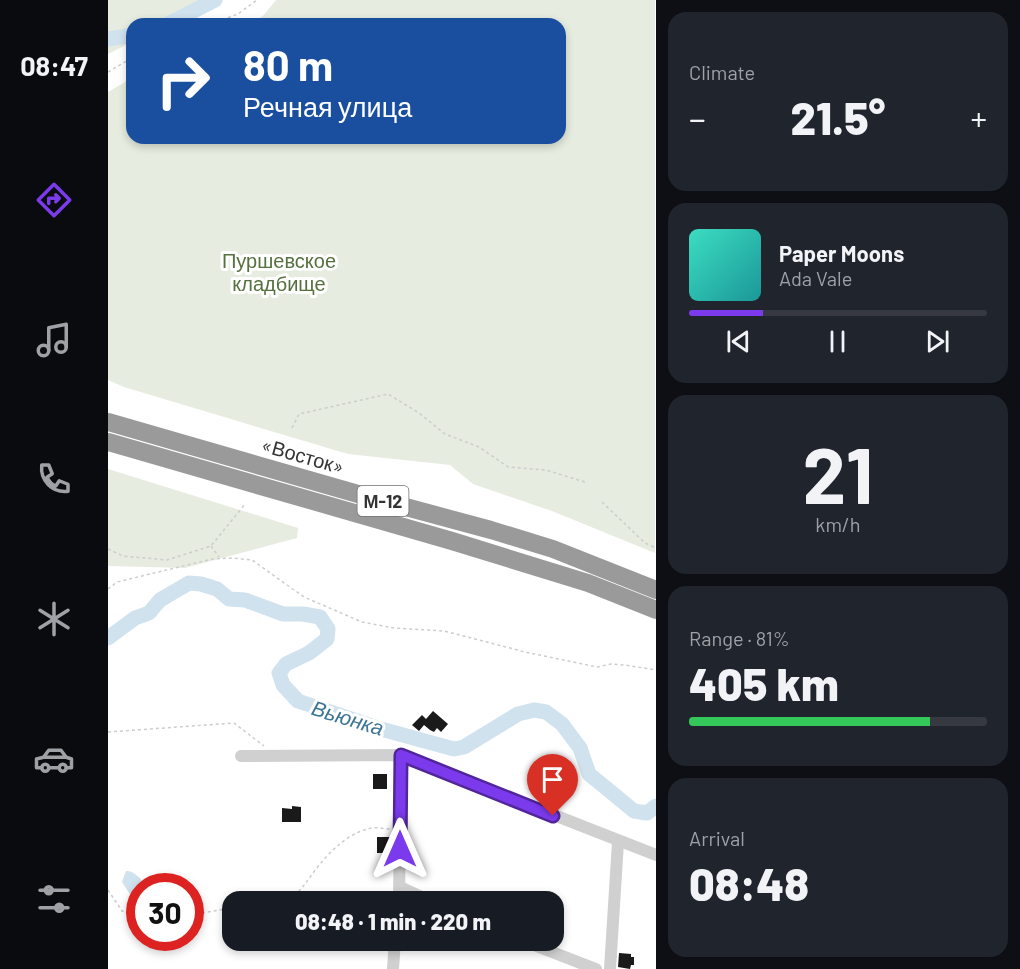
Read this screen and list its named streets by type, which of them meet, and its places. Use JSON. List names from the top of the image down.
{
  "streets": {
    "highway": ["«Восток»", "М-12"]
  },
  "water": ["Вьюнка"],
  "parks": ["Пуршевское кладбище"],
  "page": {
    "tabs": "08:47",
    "tile": [
      "Climate",
      ["21", "km/h"],
      ["Range · 81%", "405 km"],
      ["Arrival", "08:48"]
    ],
    "turn": ["80 m", "Речная улица"],
    "heat": ["−", "21.5°", "+"],
    "song": ["Paper Moons", "Ada Vale"],
    "limit": "30",
    "trip": "08:48 · 1 min · 220 m"
  }
}
